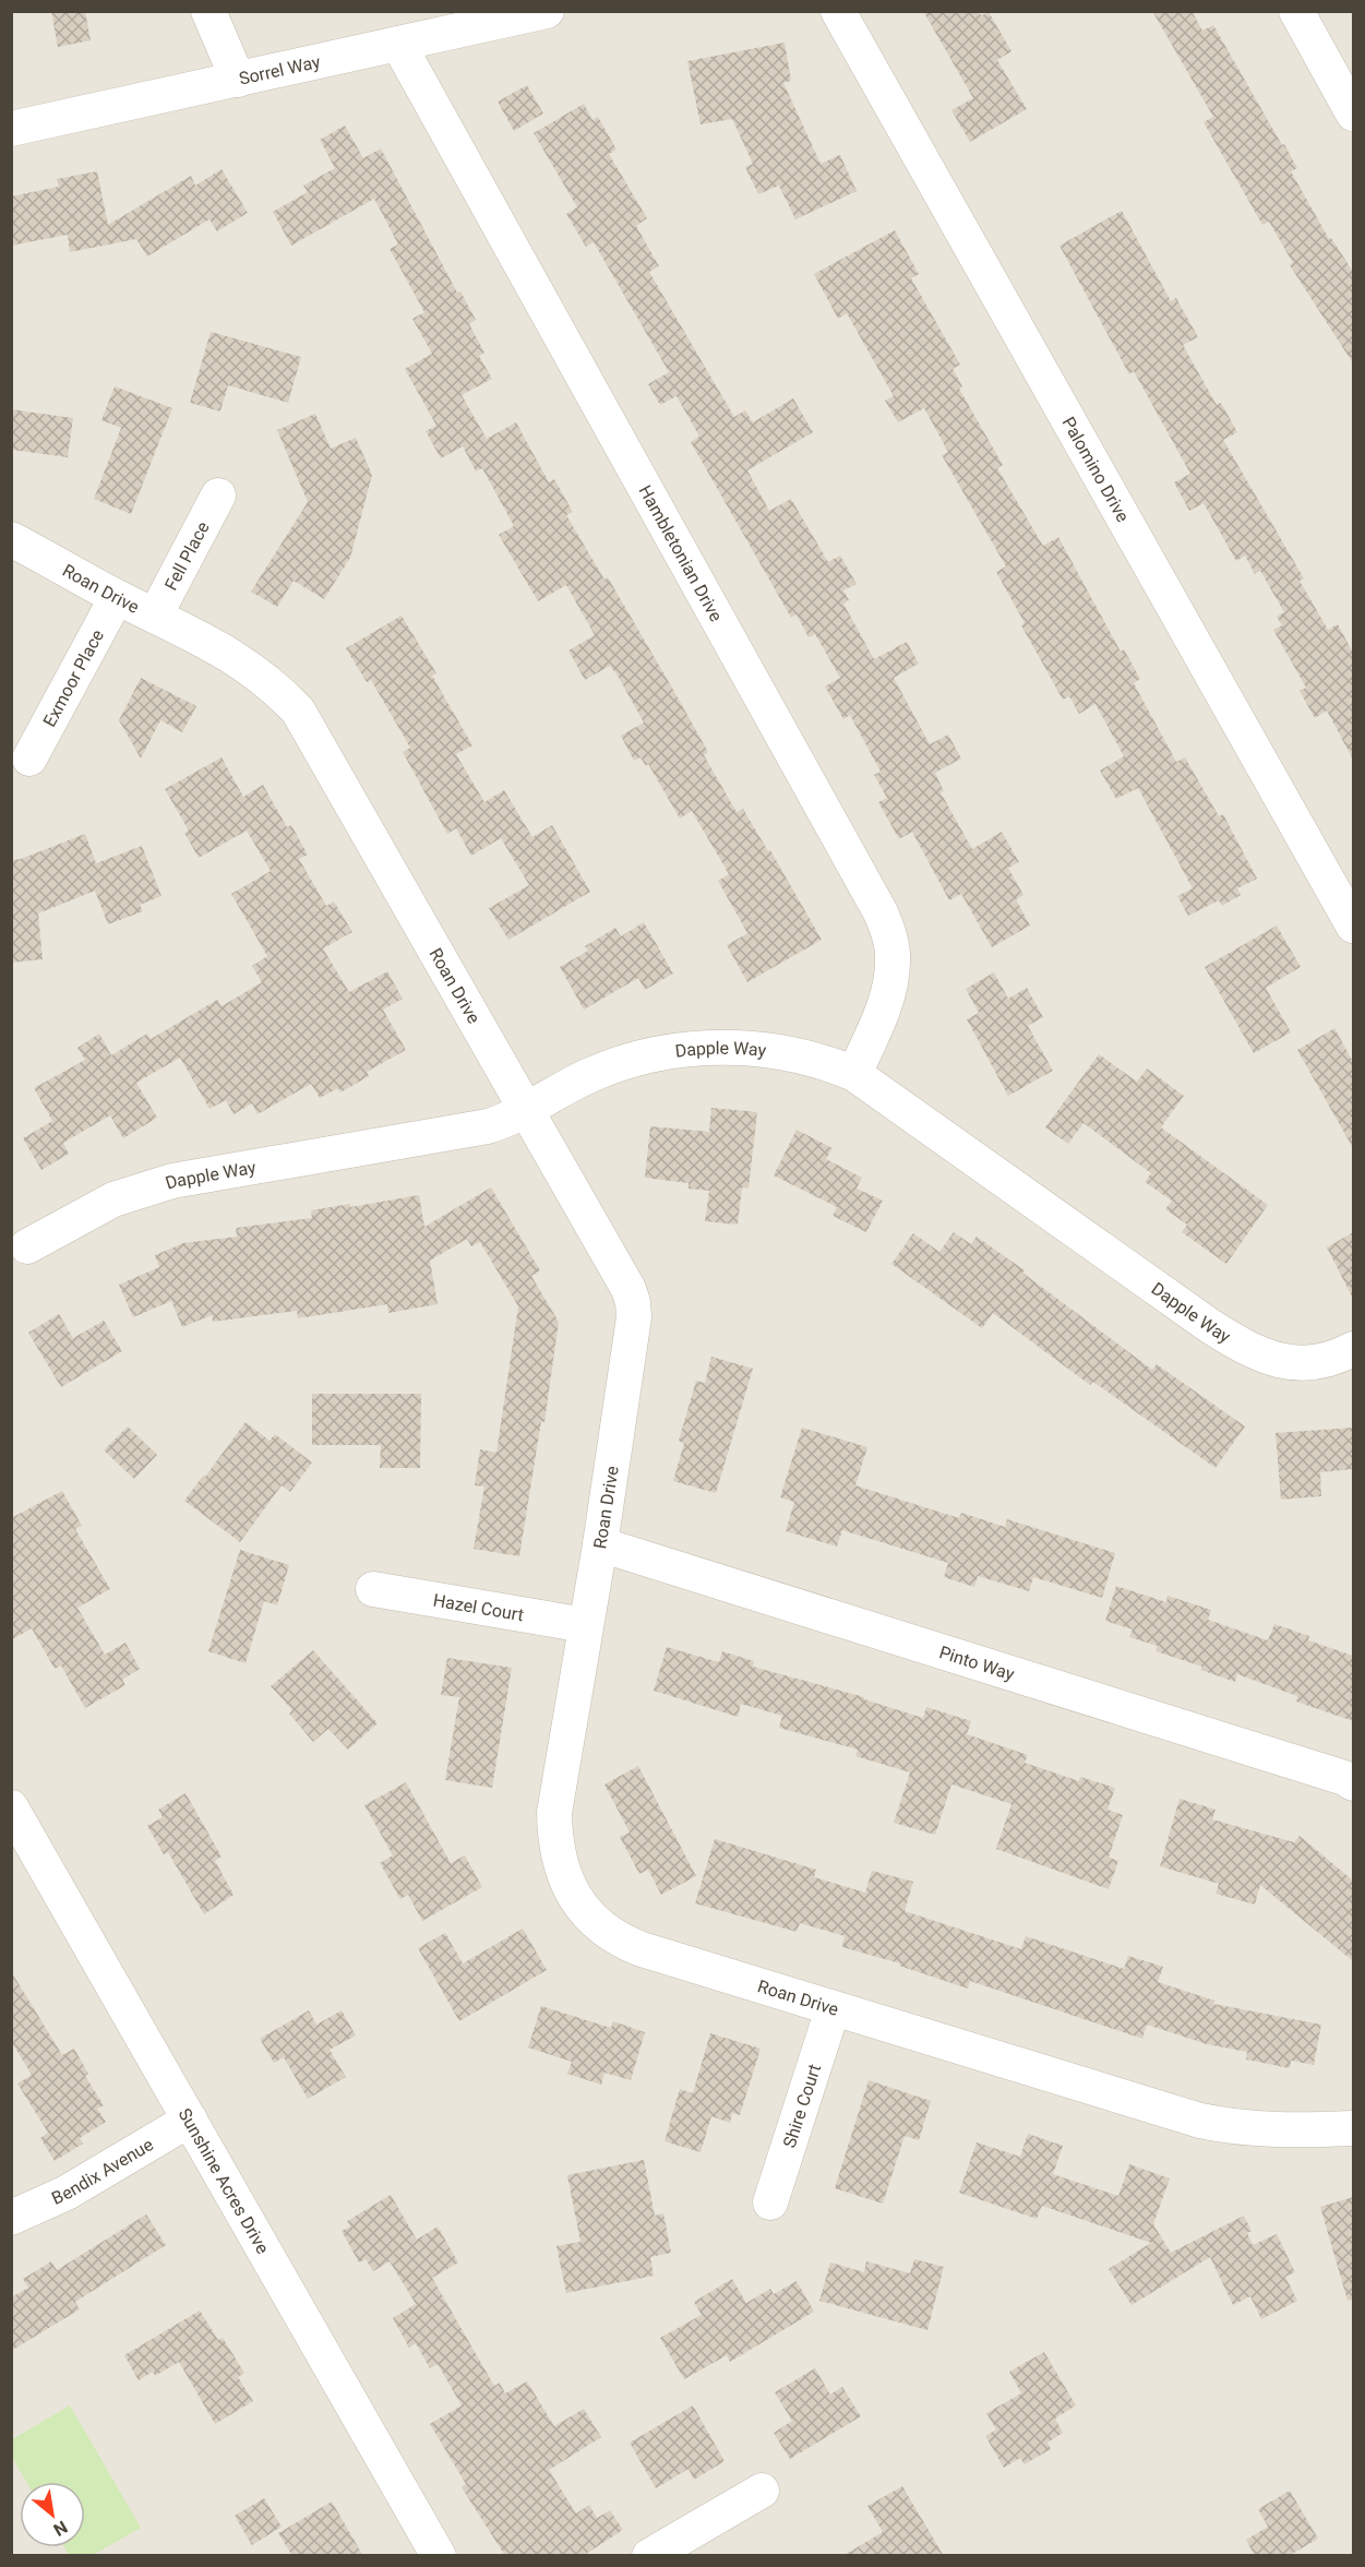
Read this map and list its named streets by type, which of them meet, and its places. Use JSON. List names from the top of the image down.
{
  "streets": {
    "street": [
      "Sorrel Way",
      "Palomino Drive",
      "Hambletonian Drive",
      "Fell Place",
      "Roan Drive",
      "Exmoor Place",
      "Dapple Way",
      "Hazel Court",
      "Pinto Way",
      "Shire Court",
      "Bendix Avenue",
      "Sunshine Acres Drive"
    ]
  },
  "crossings": [
    ["Sorrel Way", "Hambletonian Drive"],
    ["Hambletonian Drive", "Dapple Way"],
    ["Fell Place", "Roan Drive"],
    ["Roan Drive", "Exmoor Place"],
    ["Roan Drive", "Dapple Way"],
    ["Roan Drive", "Hazel Court"],
    ["Roan Drive", "Pinto Way"],
    ["Roan Drive", "Shire Court"],
    ["Bendix Avenue", "Sunshine Acres Drive"]
  ],
  "north": "bottom right"
}
